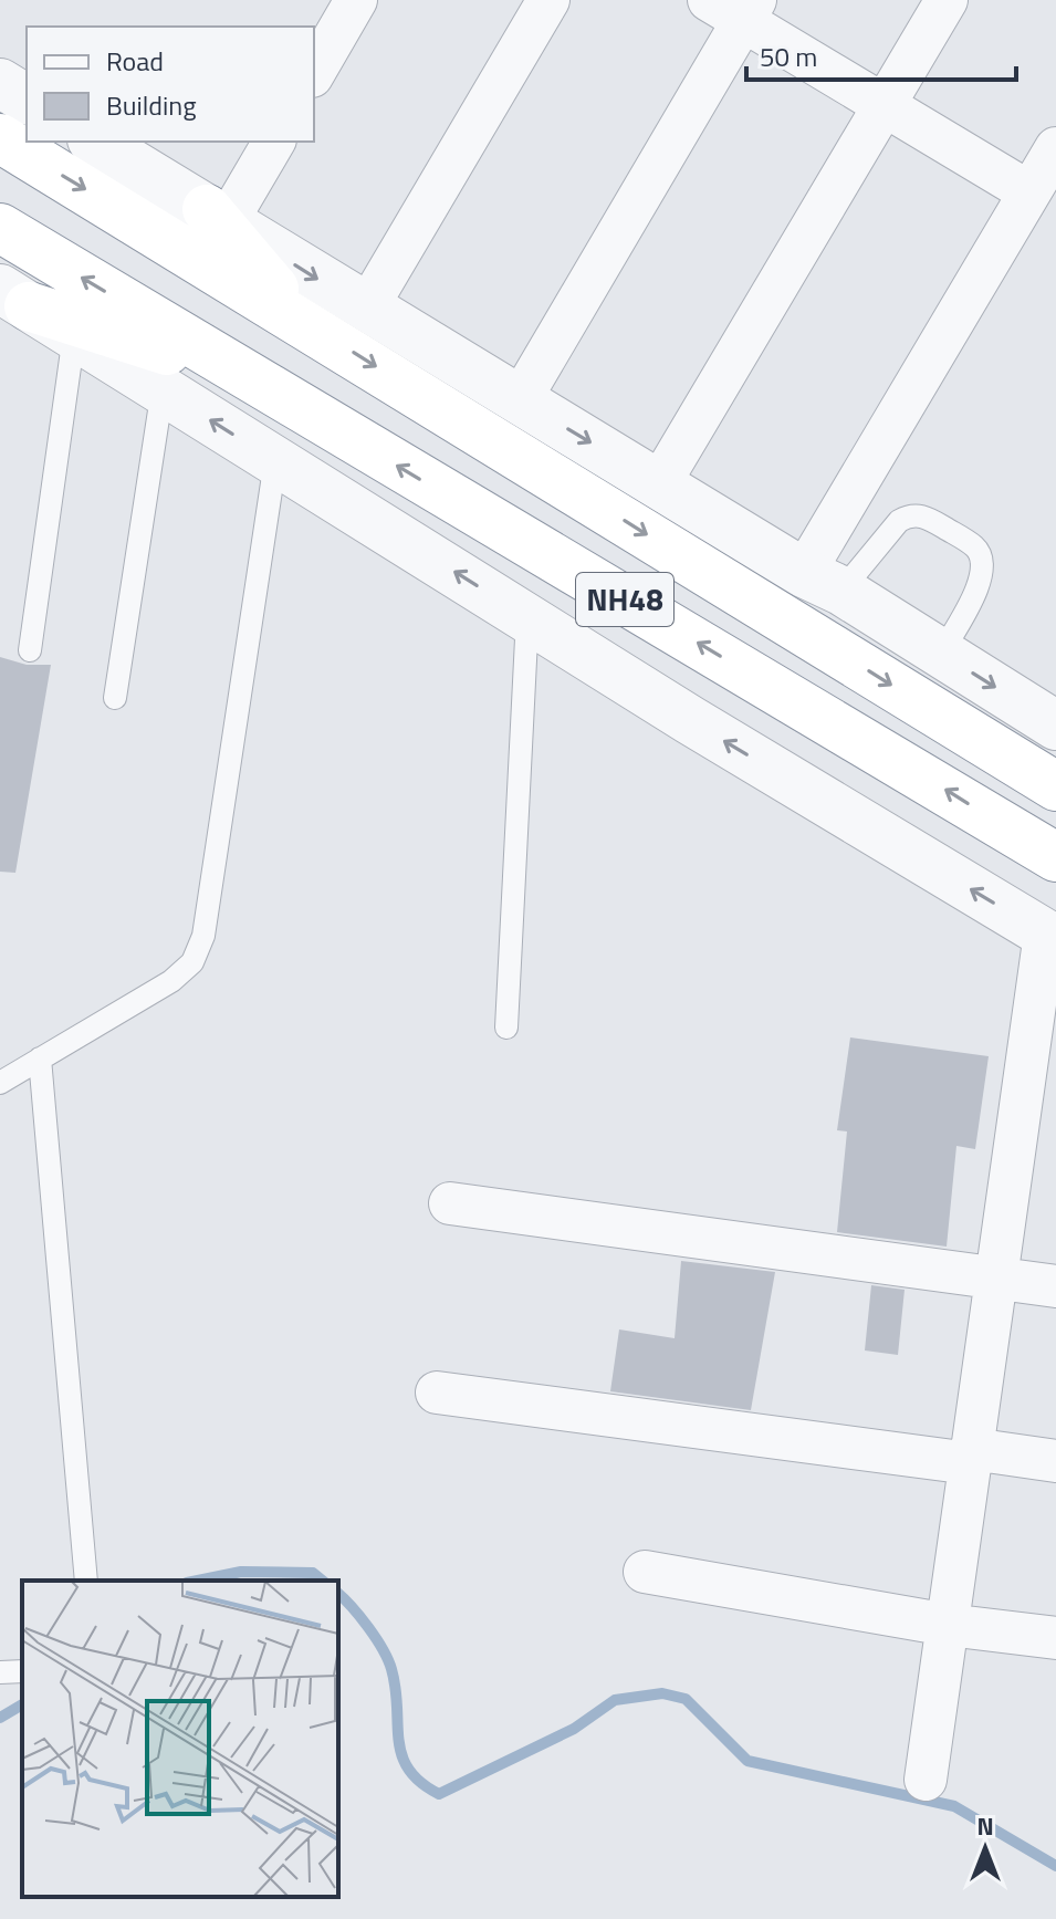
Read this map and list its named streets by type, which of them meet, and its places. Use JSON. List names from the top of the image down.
{
  "streets": {
    "highway": ["NH48"]
  },
  "legend": ["Road", "Building"],
  "scale_bar": "50 m",
  "north": "top"
}
